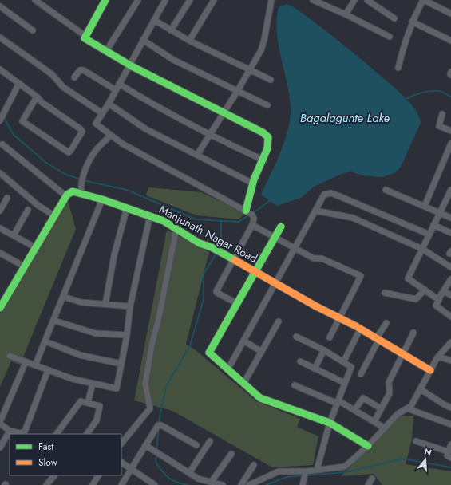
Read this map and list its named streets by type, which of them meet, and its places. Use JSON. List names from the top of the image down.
{
  "streets": {
    "street": ["Manjunath Nagar Road"]
  },
  "water": ["Bagalagunte Lake"],
  "legend": ["Fast", "Slow"],
  "north": "top"
}
